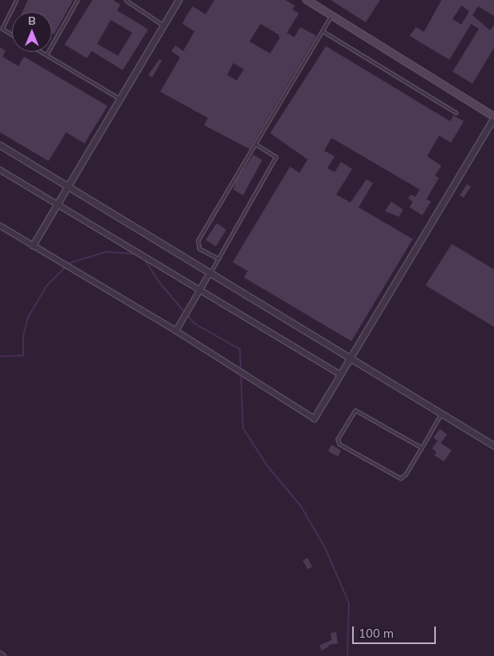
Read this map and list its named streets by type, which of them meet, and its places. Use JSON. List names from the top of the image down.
{
  "scale_bar": "100 m",
  "north": "top"
}
